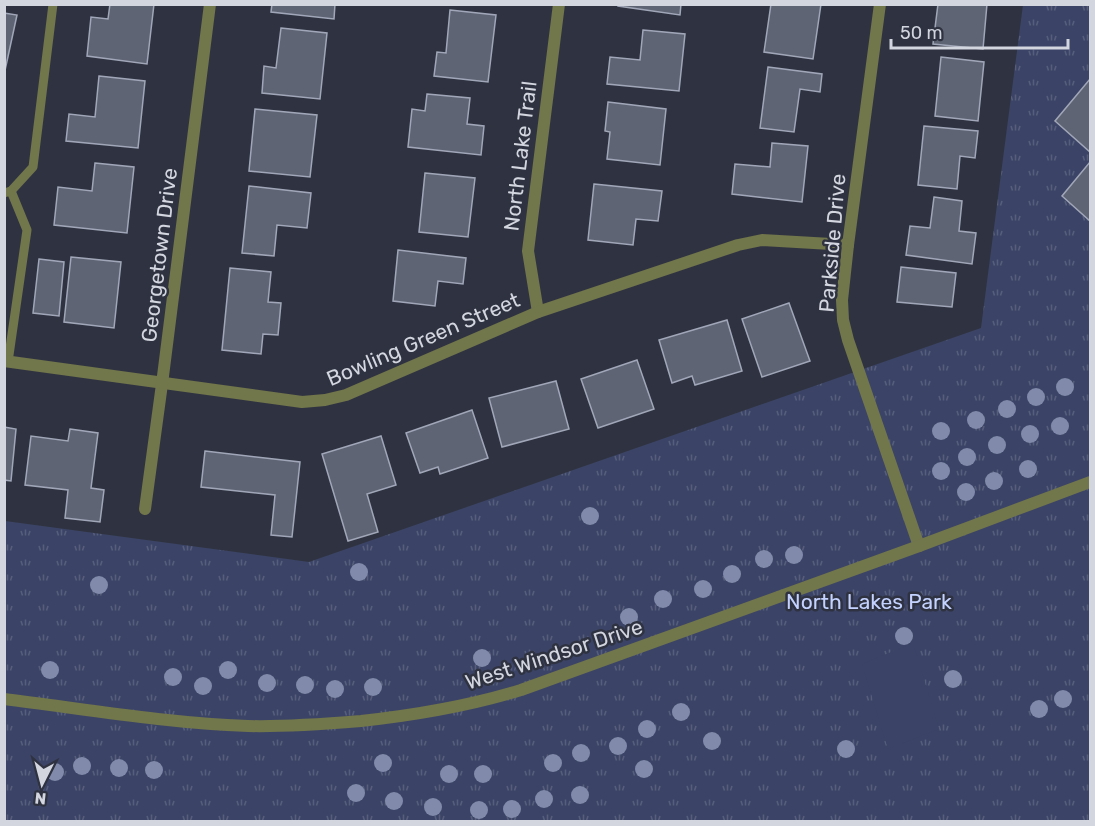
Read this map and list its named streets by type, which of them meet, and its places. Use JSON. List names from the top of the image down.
{
  "streets": {
    "street": [
      "North Lake Trail",
      "Parkside Drive",
      "Georgetown Drive",
      "Bowling Green Street",
      "West Windsor Drive"
    ]
  },
  "crossings": [
    ["North Lake Trail", "Bowling Green Street"],
    ["Parkside Drive", "Bowling Green Street"],
    ["Parkside Drive", "West Windsor Drive"],
    ["Georgetown Drive", "Bowling Green Street"]
  ],
  "parks": ["North Lakes Park"],
  "scale_bar": "50 m",
  "north": "bottom"
}
